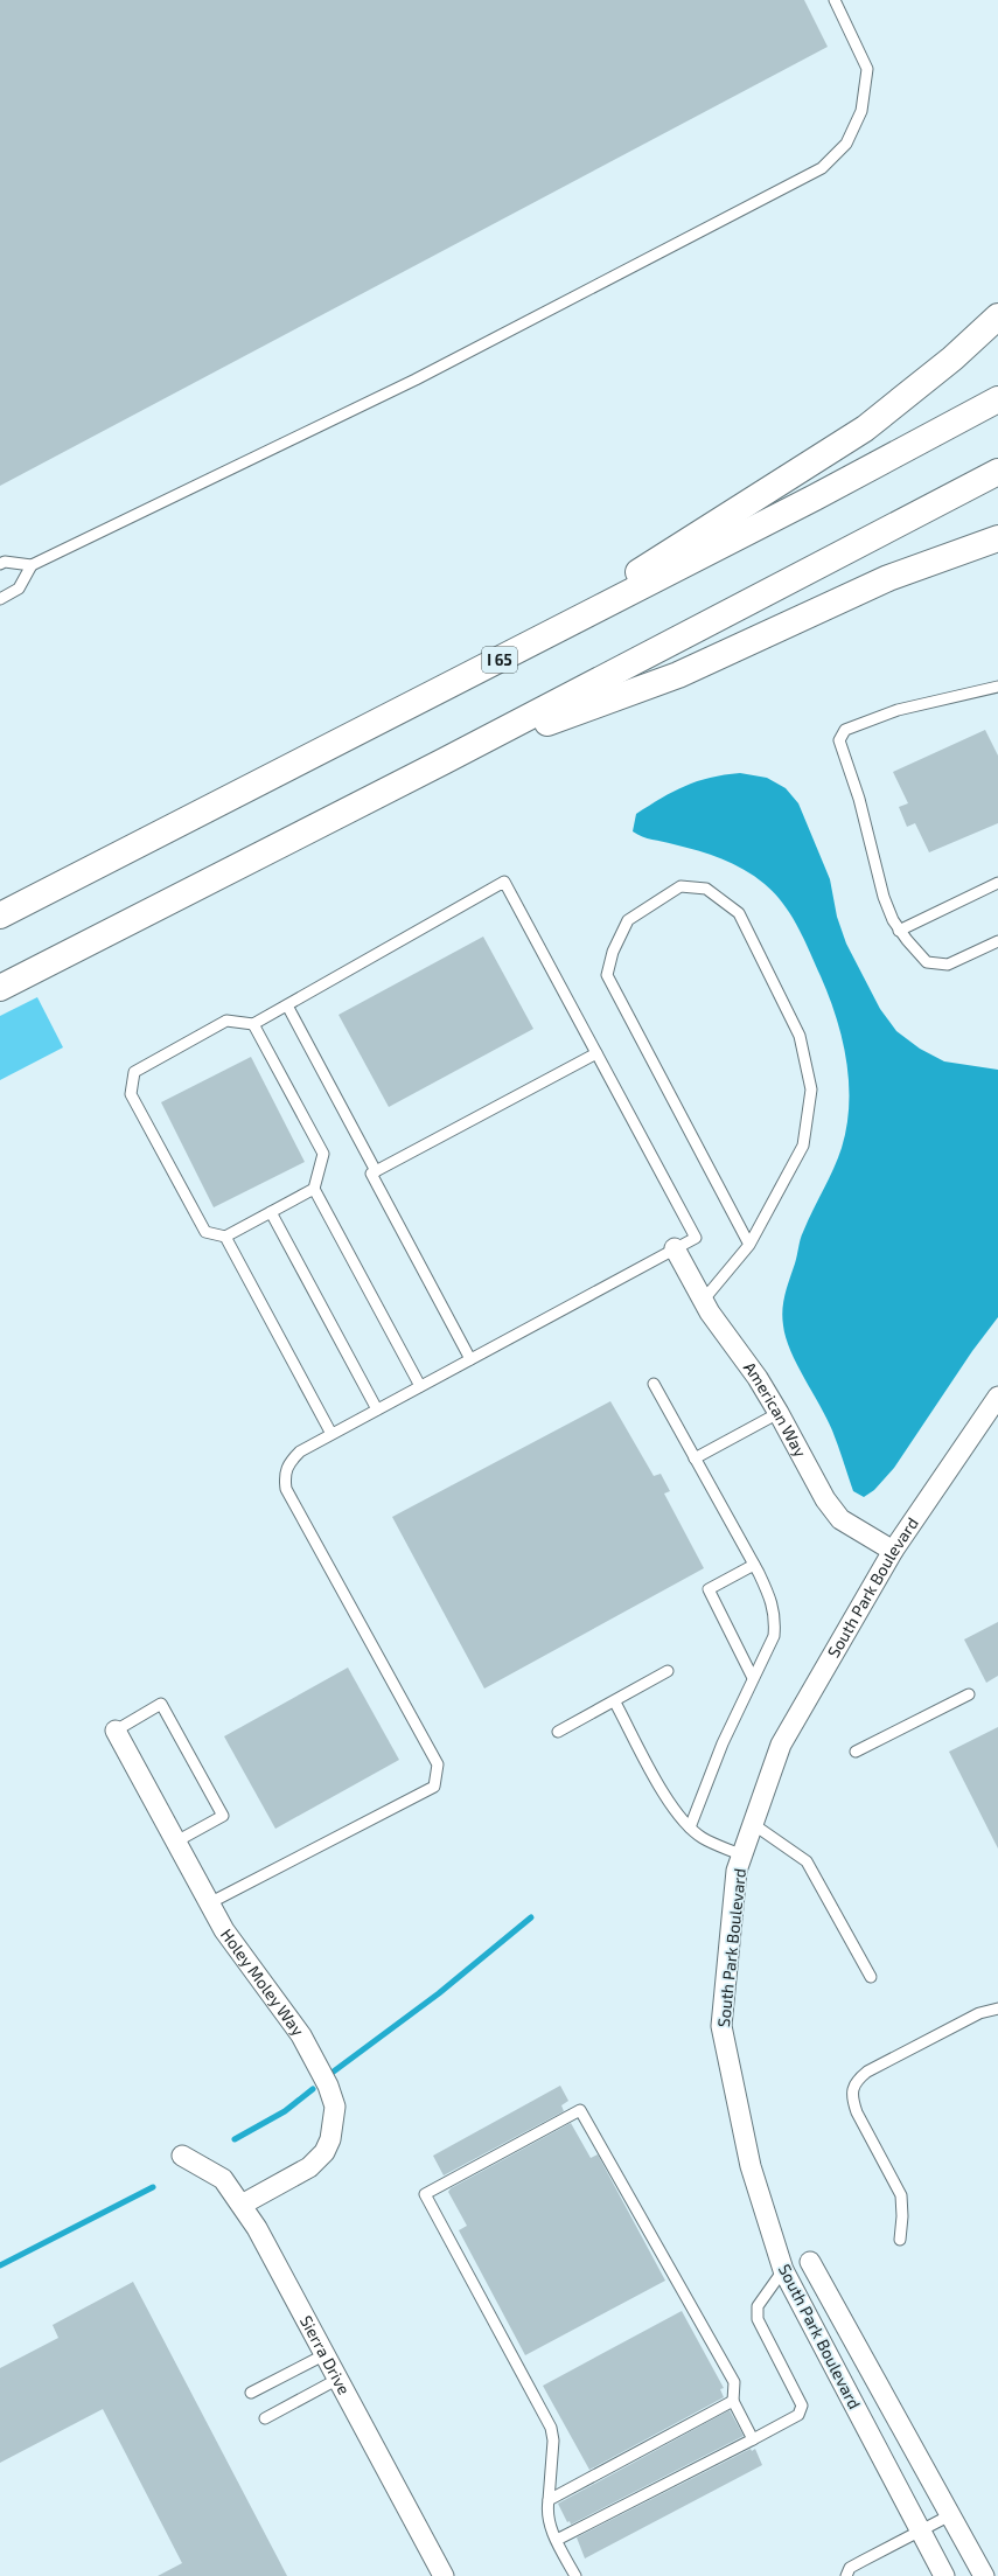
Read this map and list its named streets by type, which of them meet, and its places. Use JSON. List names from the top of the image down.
{
  "streets": {
    "highway": ["I 65"],
    "street": [
      "American Way",
      "South Park Boulevard",
      "Holey Moley Way",
      "Sierra Drive"
    ]
  },
  "crossings": [
    ["American Way", "South Park Boulevard"],
    ["Holey Moley Way", "Sierra Drive"]
  ]
}
